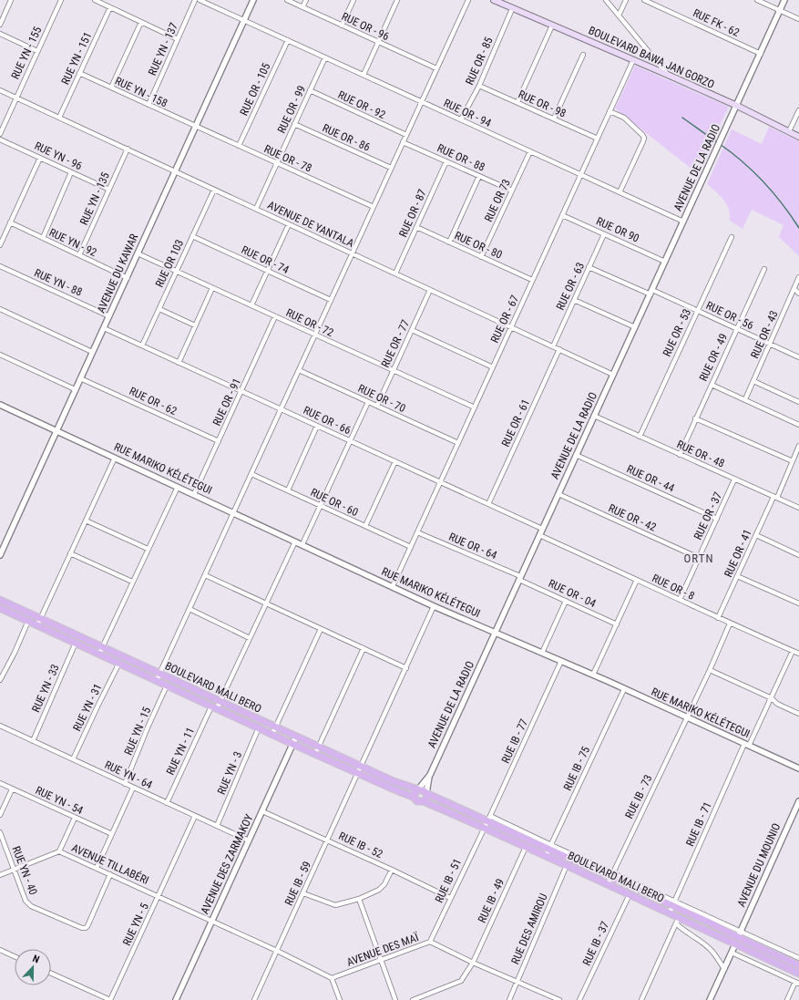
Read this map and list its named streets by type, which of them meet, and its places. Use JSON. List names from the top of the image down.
{
  "streets": {
    "main road": ["BOULEVARD BAWA JAN GORZO", "BOULEVARD MALI BERO"],
    "street": [
      "RUE FK - 62",
      "RUE OR - 96",
      "RUE YN - 137",
      "RUE YN - 155",
      "RUE YN - 151",
      "RUE OR - 85",
      "RUE OR - 105",
      "RUE YN - 158",
      "RUE OR - 98",
      "RUE OR - 92",
      "RUE OR - 99",
      "RUE OR - 94",
      "RUE OR - 86",
      "RUE YN - 96",
      "RUE OR - 88",
      "RUE OR - 78",
      "AVENUE DE LA RADIO",
      "RUE YN - 135",
      "RUE OR 73",
      "RUE OR - 87",
      "AVENUE DE YANTALA",
      "RUE OR 90",
      "RUE YN - 92",
      "RUE OR - 80",
      "RUE OR - 74",
      "RUE OR 103",
      "AVENUE DU KAWAR",
      "RUE YN - 88",
      "RUE OR - 63",
      "RUE OR - 56",
      "RUE OR - 67",
      "RUE OR - 72",
      "RUE OR - 53",
      "RUE OR - 43",
      "RUE OR - 77",
      "RUE OR - 49",
      "RUE OR - 70",
      "RUE OR - 62",
      "RUE OR - 91",
      "RUE OR - 66",
      "RUE OR - 61",
      "RUE OR - 48",
      "RUE MARIKO KÉLÉTEGUI",
      "RUE OR - 44",
      "RUE OR - 60",
      "RUE OR - 37",
      "RUE OR - 42",
      "RUE OR - 64",
      "RUE OR - 41",
      "RUE OR - 8",
      "RUE OR - 04",
      "RUE YN - 33",
      "RUE YN - 31",
      "RUE YN - 15",
      "RUE IB - 77",
      "RUE YN - 11",
      "RUE IB - 75",
      "RUE YN - 3",
      "RUE YN - 64",
      "RUE IB - 73",
      "RUE YN - 54",
      "RUE IB - 71",
      "RUE IB - 52",
      "AVENUE TILLABÉRI",
      "AVENUE DES ZARMAKOY",
      "AVENUE DU MOUNIO",
      "RUE YN - 40",
      "RUE IB - 51",
      "RUE IB - 59",
      "RUE IB - 49",
      "RUE YN - 5",
      "RUE DES AMIROU",
      "RUE IB - 37",
      "AVENUE DES MAÏ"
    ]
  },
  "crossings": [
    ["RUE FK - 62", "AVENUE DE LA RADIO"],
    ["RUE YN - 137", "RUE YN - 158"],
    ["RUE YN - 155", "AVENUE DE YANTALA"],
    ["BOULEVARD BAWA JAN GORZO", "RUE OR - 85"],
    ["BOULEVARD BAWA JAN GORZO", "AVENUE DE LA RADIO"],
    ["BOULEVARD BAWA JAN GORZO", "RUE OR - 67"],
    ["RUE YN - 151", "RUE YN - 158"],
    ["RUE YN - 151", "AVENUE DE YANTALA"],
    ["RUE OR - 85", "RUE OR - 98"],
    ["RUE OR - 85", "RUE OR - 94"],
    ["RUE OR - 105", "RUE OR - 94"],
    ["RUE OR - 105", "RUE OR - 78"],
    ["RUE YN - 158", "RUE OR - 78"],
    ["RUE YN - 158", "AVENUE DU KAWAR"],
    ["RUE OR - 98", "RUE OR - 67"],
    ["RUE OR - 92", "RUE OR - 99"],
    ["RUE OR - 99", "RUE OR - 94"],
    ["RUE OR - 99", "RUE OR - 86"],
    ["RUE OR - 99", "RUE OR - 78"],
    ["RUE OR - 99", "AVENUE DE YANTALA"],
    ["RUE OR - 94", "AVENUE DE LA RADIO"],
    ["RUE OR - 94", "RUE OR 73"],
    ["RUE OR - 94", "AVENUE DU KAWAR"],
    ["RUE OR - 94", "RUE OR - 67"],
    ["RUE YN - 96", "RUE YN - 135"],
    ["RUE OR - 88", "RUE OR 73"],
    ["RUE OR - 88", "RUE OR - 87"],
    ["RUE OR - 78", "AVENUE DU KAWAR"],
    ["AVENUE DE LA RADIO", "AVENUE DE YANTALA"],
    ["AVENUE DE LA RADIO", "RUE OR 90"],
    ["AVENUE DE LA RADIO", "RUE OR - 56"],
    ["AVENUE DE LA RADIO", "RUE OR - 66"],
    ["AVENUE DE LA RADIO", "RUE OR - 48"],
    ["AVENUE DE LA RADIO", "RUE MARIKO KÉLÉTEGUI"],
    ["AVENUE DE LA RADIO", "RUE OR - 44"],
    ["AVENUE DE LA RADIO", "RUE OR - 42"],
    ["AVENUE DE LA RADIO", "RUE OR - 64"],
    ["AVENUE DE LA RADIO", "RUE OR - 8"],
    ["AVENUE DE LA RADIO", "RUE OR - 04"],
    ["AVENUE DE LA RADIO", "BOULEVARD MALI BERO"],
    ["RUE YN - 135", "AVENUE DE YANTALA"],
    ["RUE YN - 135", "RUE YN - 92"],
    ["RUE OR 73", "RUE OR - 80"],
    ["RUE OR - 87", "AVENUE DE YANTALA"],
    ["RUE OR - 87", "RUE OR - 80"],
    ["AVENUE DE YANTALA", "RUE OR 103"],
    ["AVENUE DE YANTALA", "AVENUE DU KAWAR"],
    ["AVENUE DE YANTALA", "RUE OR - 63"],
    ["AVENUE DE YANTALA", "RUE OR - 67"],
    ["AVENUE DE YANTALA", "RUE OR - 77"],
    ["AVENUE DE YANTALA", "RUE OR - 61"],
    ["RUE OR 90", "RUE OR - 63"],
    ["RUE OR 90", "RUE OR - 67"],
    ["RUE YN - 92", "AVENUE DU KAWAR"],
    ["RUE OR - 80", "RUE OR - 67"],
    ["RUE OR - 74", "RUE OR 103"],
    ["RUE OR 103", "RUE OR - 72"],
    ["RUE OR 103", "RUE OR - 66"],
    ["AVENUE DU KAWAR", "RUE YN - 88"],
    ["AVENUE DU KAWAR", "RUE OR - 72"],
    ["AVENUE DU KAWAR", "RUE OR - 62"],
    ["AVENUE DU KAWAR", "RUE OR - 66"],
    ["AVENUE DU KAWAR", "RUE MARIKO KÉLÉTEGUI"],
    ["RUE OR - 63", "RUE OR - 56"],
    ["RUE OR - 56", "RUE OR - 53"],
    ["RUE OR - 56", "RUE OR - 43"],
    ["RUE OR - 56", "RUE OR - 49"],
    ["RUE OR - 67", "RUE OR - 72"],
    ["RUE OR - 67", "RUE OR - 70"],
    ["RUE OR - 67", "RUE OR - 66"],
    ["RUE OR - 67", "RUE MARIKO KÉLÉTEGUI"],
    ["RUE OR - 67", "RUE OR - 60"],
    ["RUE OR - 67", "RUE OR - 64"],
    ["RUE OR - 72", "RUE OR - 77"],
    ["RUE OR - 72", "RUE OR - 91"],
    ["RUE OR - 53", "RUE OR - 48"],
    ["RUE OR - 77", "RUE OR - 70"],
    ["RUE OR - 49", "RUE OR - 48"],
    ["RUE OR - 62", "RUE OR - 91"],
    ["RUE OR - 91", "RUE OR - 66"],
    ["RUE OR - 91", "RUE MARIKO KÉLÉTEGUI"],
    ["RUE OR - 66", "RUE OR - 61"],
    ["RUE OR - 48", "RUE OR - 37"],
    ["RUE OR - 48", "RUE OR - 41"],
    ["RUE MARIKO KÉLÉTEGUI", "RUE IB - 77"],
    ["RUE MARIKO KÉLÉTEGUI", "RUE YN - 11"],
    ["RUE MARIKO KÉLÉTEGUI", "RUE IB - 75"],
    ["RUE MARIKO KÉLÉTEGUI", "RUE IB - 73"],
    ["RUE MARIKO KÉLÉTEGUI", "RUE IB - 71"],
    ["RUE MARIKO KÉLÉTEGUI", "RUE IB - 59"],
    ["RUE OR - 44", "RUE OR - 37"],
    ["RUE OR - 37", "RUE OR - 42"],
    ["RUE OR - 37", "RUE OR - 8"],
    ["RUE OR - 64", "RUE OR - 04"],
    ["RUE OR - 41", "RUE OR - 8"],
    ["RUE OR - 8", "RUE IB - 71"],
    ["BOULEVARD MALI BERO", "RUE YN - 33"],
    ["BOULEVARD MALI BERO", "RUE YN - 31"],
    ["BOULEVARD MALI BERO", "RUE YN - 15"],
    ["BOULEVARD MALI BERO", "RUE IB - 77"],
    ["BOULEVARD MALI BERO", "RUE YN - 11"],
    ["BOULEVARD MALI BERO", "RUE IB - 75"],
    ["BOULEVARD MALI BERO", "RUE YN - 3"],
    ["BOULEVARD MALI BERO", "RUE IB - 73"],
    ["BOULEVARD MALI BERO", "RUE IB - 71"],
    ["BOULEVARD MALI BERO", "AVENUE DES ZARMAKOY"],
    ["BOULEVARD MALI BERO", "AVENUE DU MOUNIO"],
    ["BOULEVARD MALI BERO", "RUE IB - 51"],
    ["BOULEVARD MALI BERO", "RUE IB - 59"],
    ["BOULEVARD MALI BERO", "RUE IB - 49"],
    ["BOULEVARD MALI BERO", "RUE DES AMIROU"],
    ["BOULEVARD MALI BERO", "RUE IB - 37"],
    ["RUE YN - 33", "RUE YN - 64"],
    ["RUE YN - 31", "RUE YN - 64"],
    ["RUE YN - 15", "RUE YN - 64"],
    ["RUE IB - 77", "RUE IB - 51"],
    ["RUE YN - 11", "RUE YN - 64"],
    ["RUE YN - 3", "RUE YN - 64"],
    ["RUE YN - 64", "AVENUE DES ZARMAKOY"],
    ["RUE YN - 64", "RUE YN - 5"],
    ["RUE IB - 52", "AVENUE DES ZARMAKOY"],
    ["RUE IB - 52", "RUE IB - 51"],
    ["RUE IB - 52", "RUE IB - 59"],
    ["AVENUE TILLABÉRI", "AVENUE DES ZARMAKOY"],
    ["AVENUE TILLABÉRI", "RUE YN - 40"],
    ["AVENUE TILLABÉRI", "RUE YN - 5"],
    ["RUE IB - 51", "AVENUE DES MAÏ"],
    ["RUE IB - 49", "AVENUE DES MAÏ"],
    ["RUE DES AMIROU", "AVENUE DES MAÏ"]
  ],
  "districts": ["ORTN"],
  "north": "top"
}
